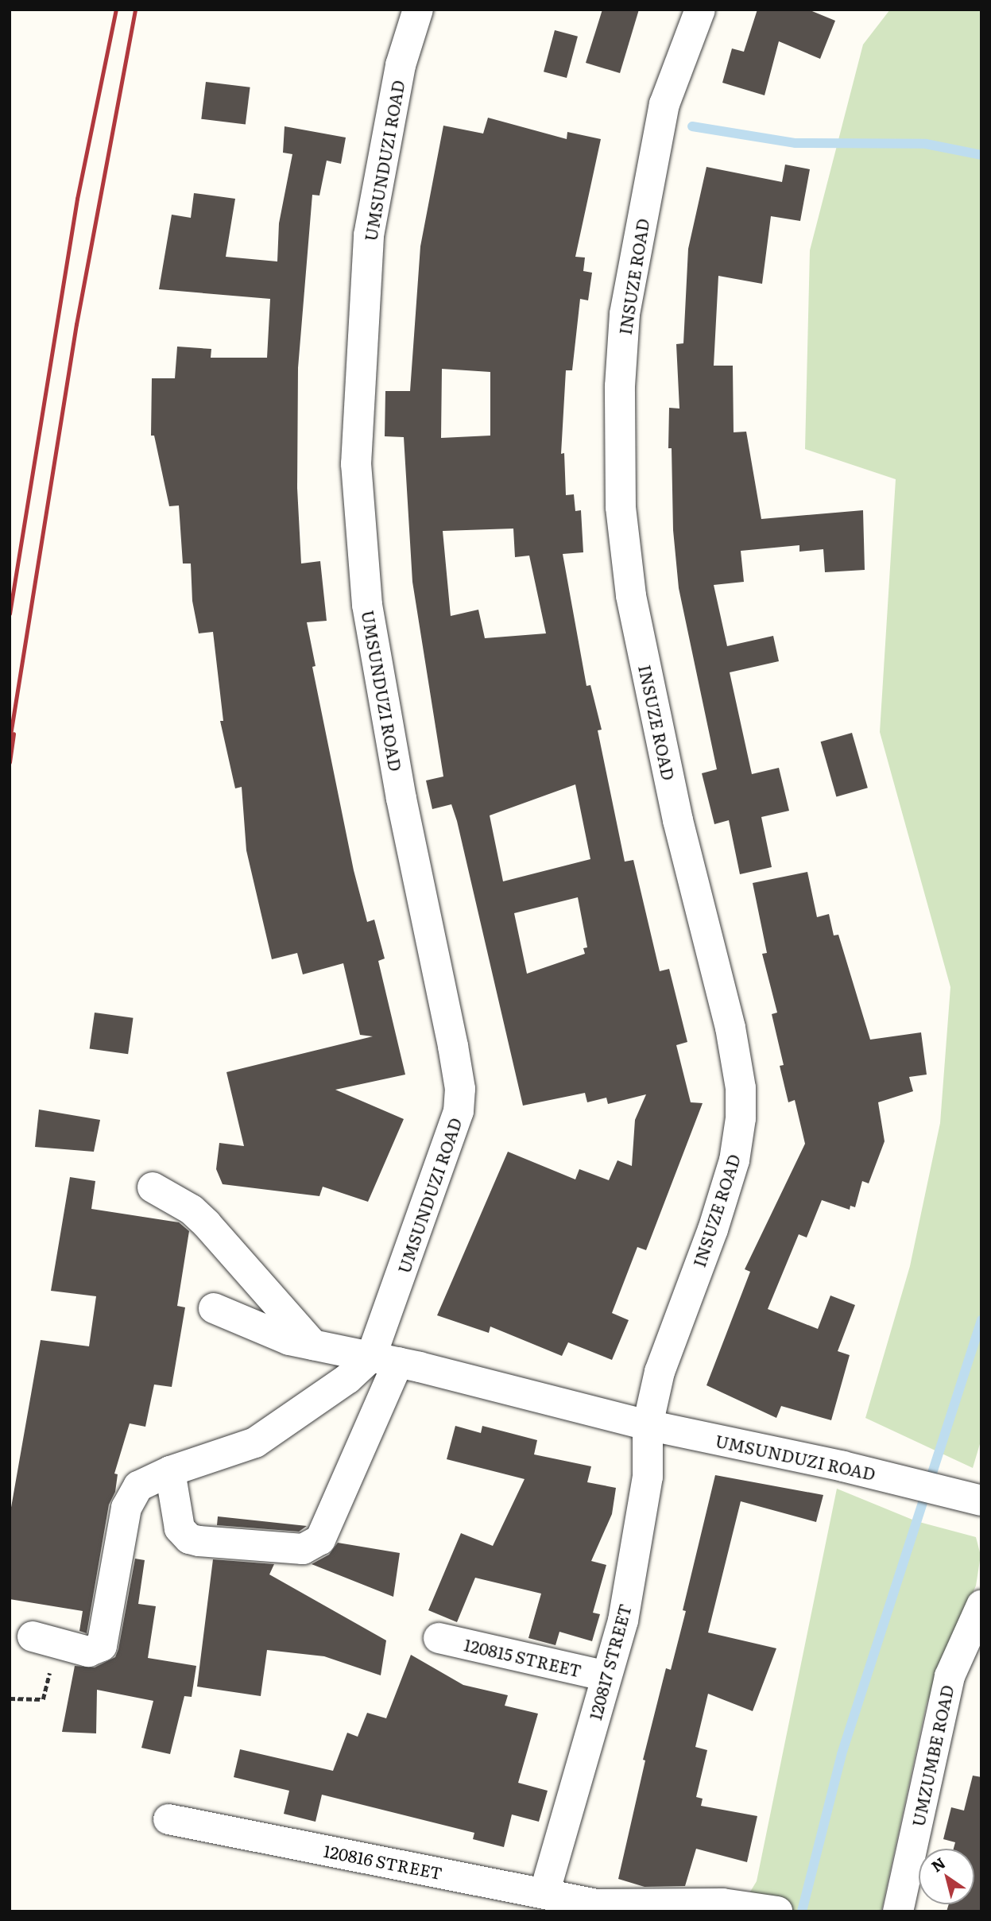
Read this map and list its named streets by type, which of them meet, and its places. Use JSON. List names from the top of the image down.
{
  "streets": {
    "street": [
      "UMSUNDUZI ROAD",
      "INSUZE ROAD",
      "120815 STREET",
      "120817 STREET",
      "UMZUMBE ROAD",
      "120816 STREET"
    ]
  },
  "crossings": [
    ["UMSUNDUZI ROAD", "INSUZE ROAD"],
    ["UMSUNDUZI ROAD", "120817 STREET"],
    ["INSUZE ROAD", "120817 STREET"],
    ["120815 STREET", "120817 STREET"],
    ["120817 STREET", "120816 STREET"]
  ],
  "north": "top left"
}
